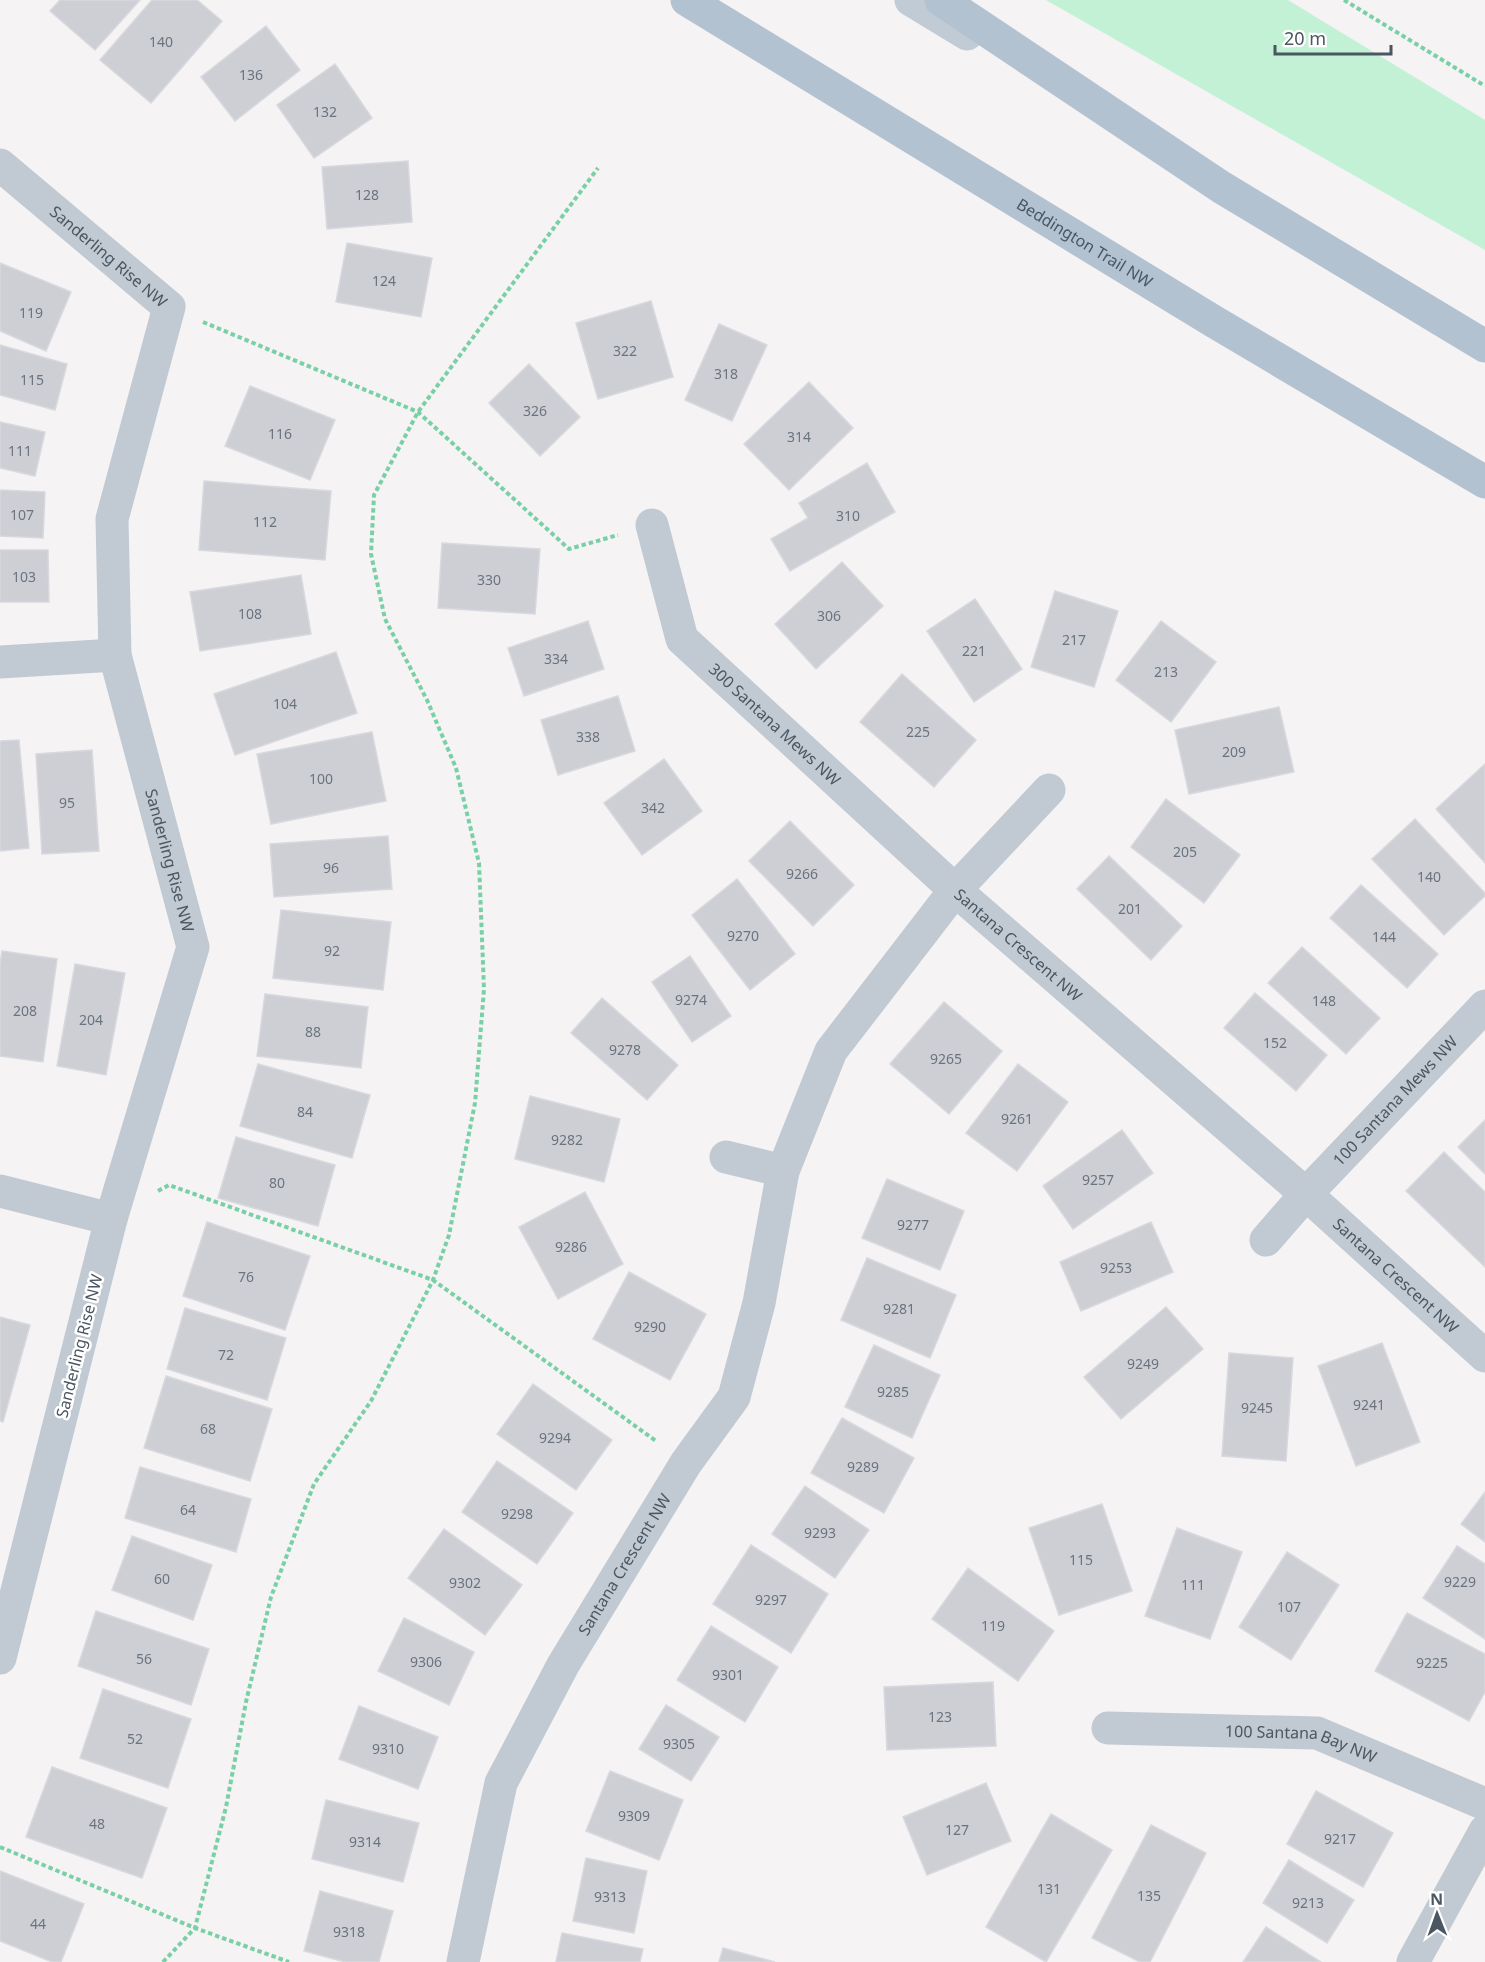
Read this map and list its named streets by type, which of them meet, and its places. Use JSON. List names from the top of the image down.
{
  "streets": {
    "main road": ["Beddington Trail NW"],
    "street": [
      "Sanderling Rise NW",
      "300 Santana Mews NW",
      "Santana Crescent NW",
      "100 Santana Mews NW",
      "100 Santana Bay NW"
    ]
  },
  "crossings": [
    ["300 Santana Mews NW", "Santana Crescent NW"],
    ["Santana Crescent NW", "100 Santana Mews NW"]
  ],
  "house_numbers": [
    "140",
    "136",
    "132",
    "128",
    "124",
    "119",
    "322",
    "318",
    "115",
    "326",
    "116",
    "314",
    "111",
    "107",
    "310",
    "112",
    "103",
    "330",
    "108",
    "306",
    "217",
    "221",
    "334",
    "213",
    "104",
    "225",
    "338",
    "209",
    "100",
    "95",
    "342",
    "205",
    "96",
    "9266",
    "140",
    "201",
    "9270",
    "144",
    "92",
    "9274",
    "148",
    "208",
    "204",
    "88",
    "152",
    "9278",
    "9265",
    "84",
    "9261",
    "9282",
    "9257",
    "80",
    "9277",
    "9286",
    "9253",
    "76",
    "9281",
    "9290",
    "72",
    "9249",
    "9285",
    "9241",
    "9245",
    "68",
    "9294",
    "9289",
    "64",
    "9298",
    "9293",
    "115",
    "60",
    "9229",
    "9302",
    "111",
    "9297",
    "107",
    "119",
    "56",
    "9306",
    "9225",
    "9301",
    "123",
    "52",
    "9305",
    "9310",
    "9309",
    "48",
    "127",
    "9217",
    "9314",
    "131",
    "135",
    "9313",
    "9213",
    "44",
    "9318"
  ],
  "scale_bar": "20 m",
  "north": "top"
}
